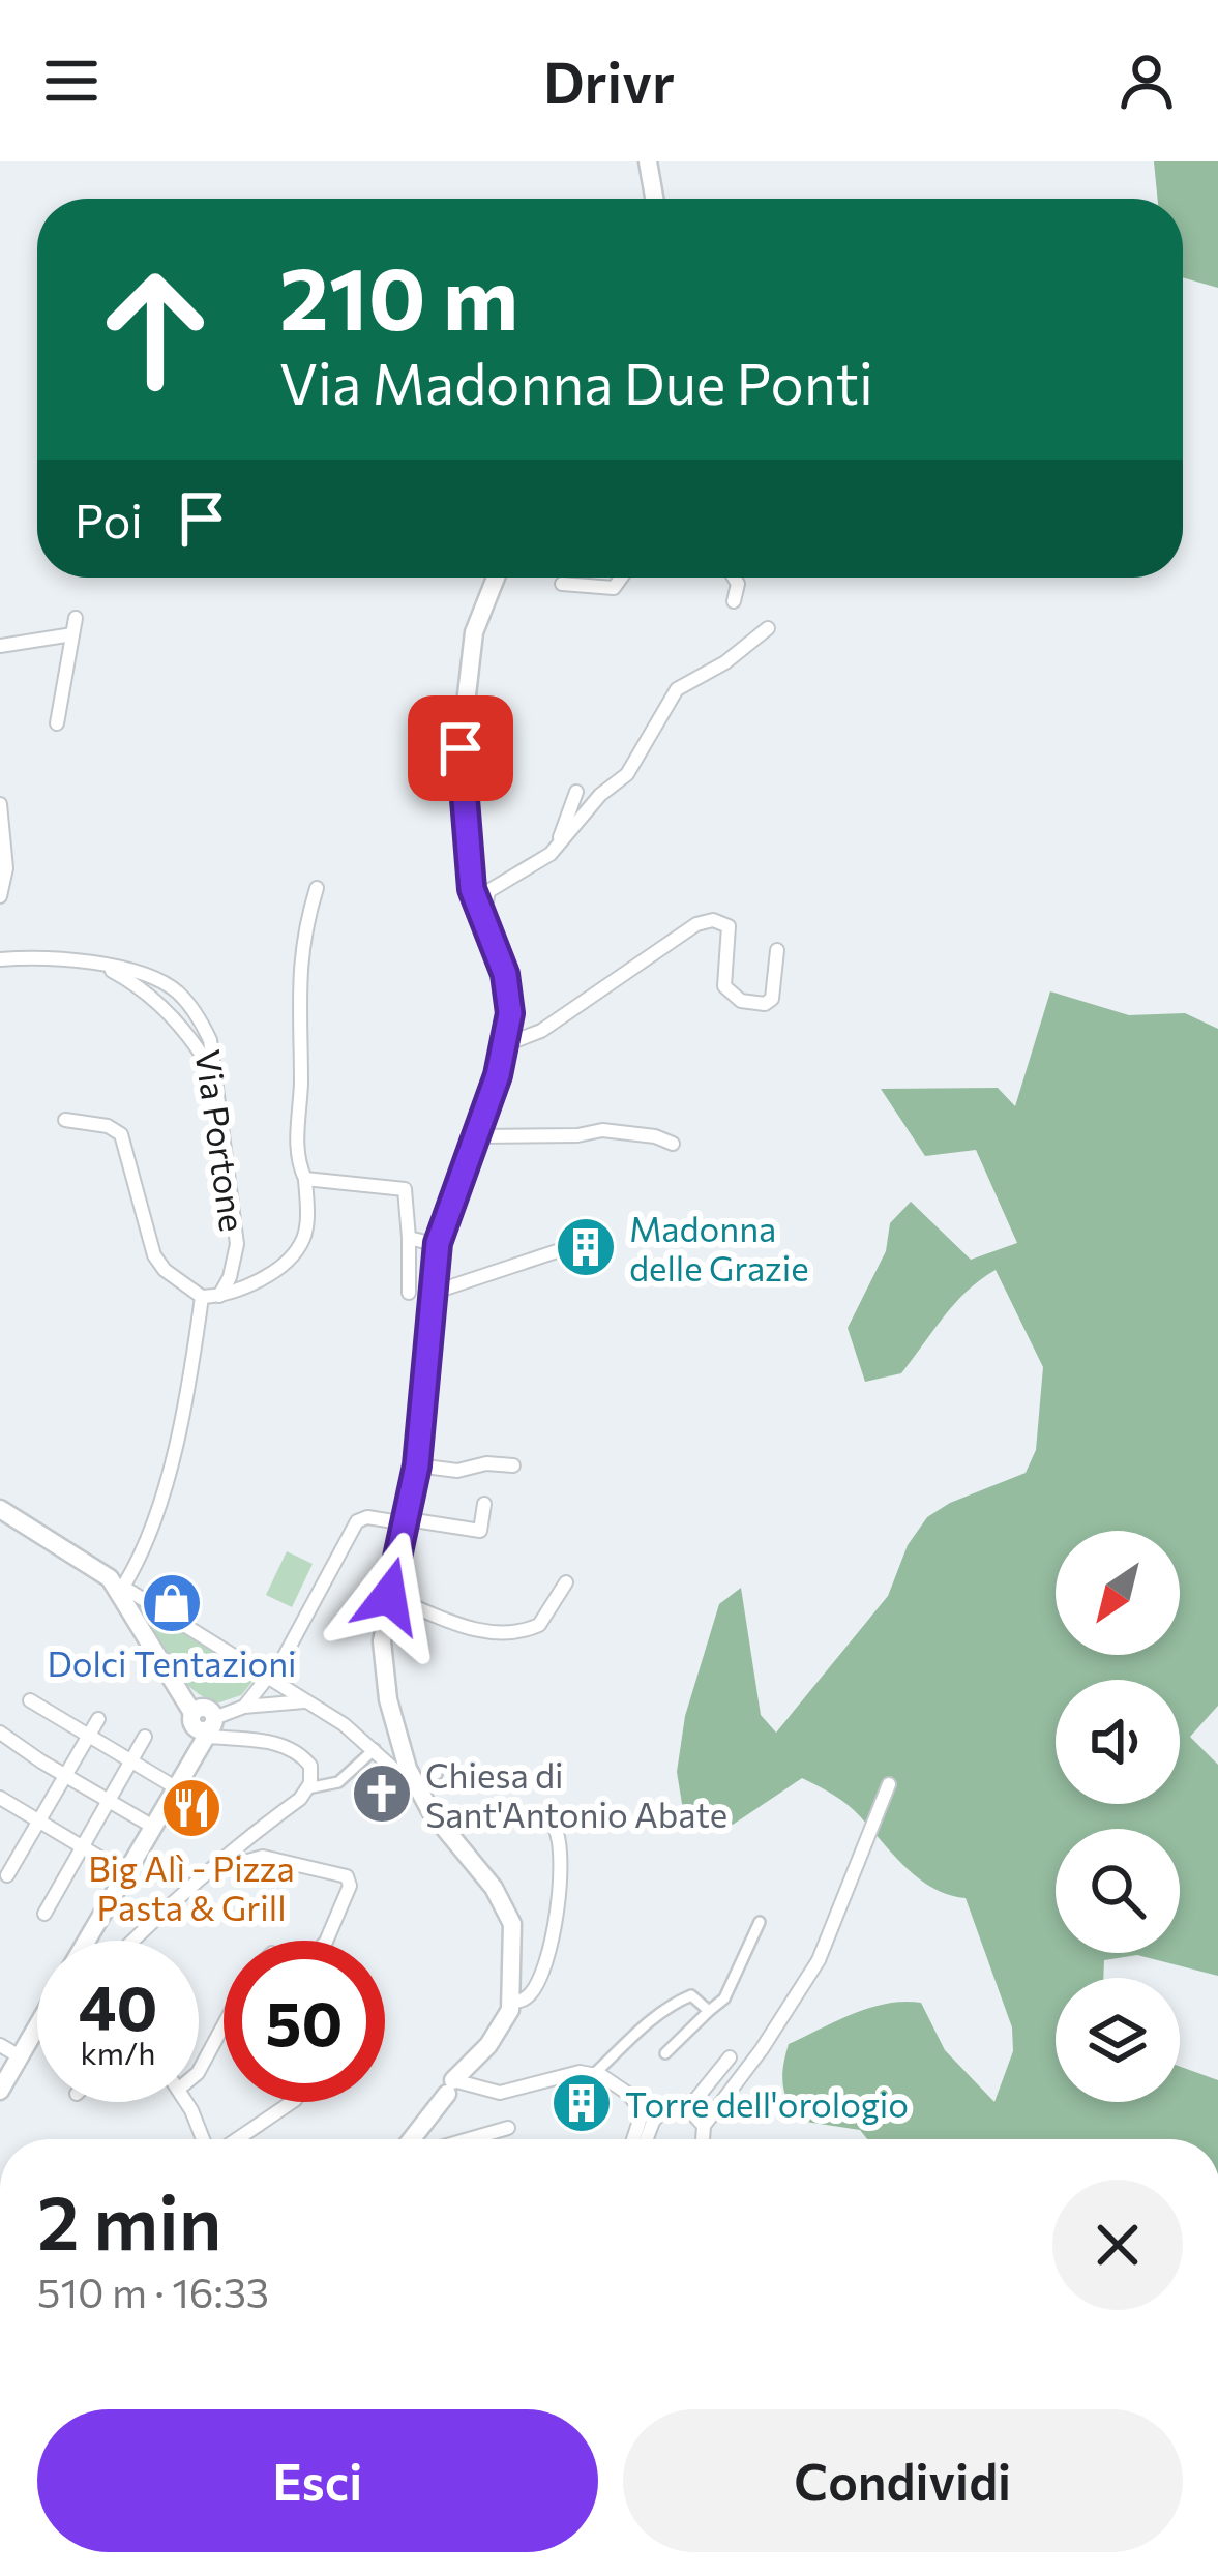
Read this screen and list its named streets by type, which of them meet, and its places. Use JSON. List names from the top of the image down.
{
  "streets": {
    "street": ["Via Portone"]
  },
  "places": {
    "building": ["Madonna delle Grazie", "Torre dell'orologio"],
    "shop": ["Dolci Tentazioni"],
    "church": ["Chiesa di Sant'Antonio Abate"],
    "restaurant": ["Big Alì - Pizza Pasta & Grill"]
  },
  "north": "bottom left",
  "page": {
    "header": "Drivr",
    "turn": ["210 m", "Via Madonna Due Ponti"],
    "then": "Poi",
    "speed": "40 km/h",
    "limit": "50",
    "heading": ["2 min", "510 m · 16:33"],
    "buttons": ["Esci", "Condividi"]
  }
}
